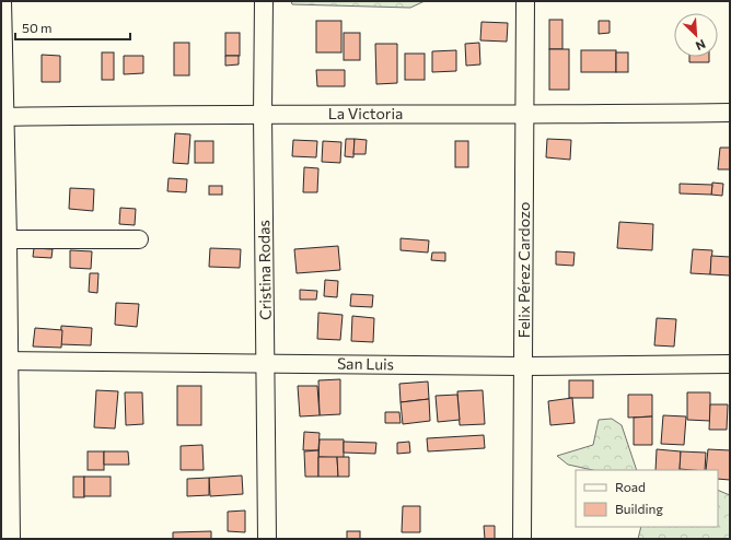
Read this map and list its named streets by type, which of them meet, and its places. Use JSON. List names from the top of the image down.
{
  "streets": {
    "street": [
      "La Victoria",
      "Cristina Rodas",
      "Felix Pérez Cardozo",
      "San Luis"
    ]
  },
  "crossings": [
    ["La Victoria", "Cristina Rodas"],
    ["La Victoria", "Felix Pérez Cardozo"],
    ["Cristina Rodas", "San Luis"],
    ["Felix Pérez Cardozo", "San Luis"]
  ],
  "legend": ["Road", "Building"],
  "scale_bar": "50 m",
  "north": "bottom right"
}
